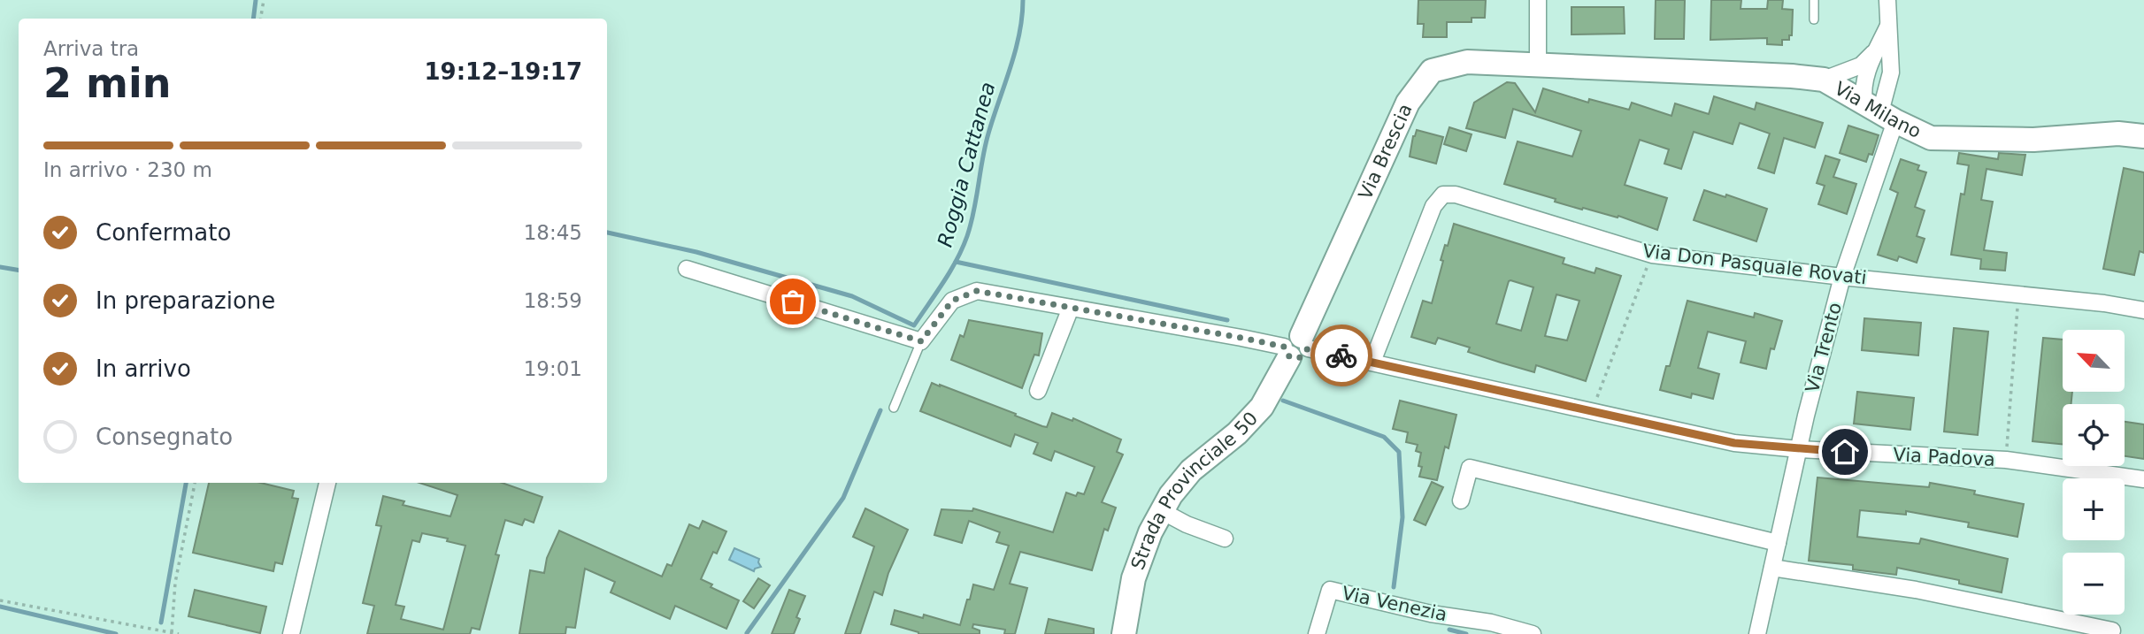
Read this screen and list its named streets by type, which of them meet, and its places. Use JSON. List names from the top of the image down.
{
  "streets": {
    "street": [
      "Via Milano",
      "Via Brescia",
      "Via Don Pasquale Rovati",
      "Via Trento",
      "Via Padova",
      "Strada Provinciale 50",
      "Via Venezia"
    ]
  },
  "crossings": [
    ["Via Milano", "Via Brescia"],
    ["Via Milano", "Via Trento"],
    ["Via Brescia", "Via Padova"],
    ["Via Brescia", "Strada Provinciale 50"],
    ["Via Don Pasquale Rovati", "Via Trento"],
    ["Via Don Pasquale Rovati", "Via Padova"],
    ["Via Trento", "Via Padova"],
    ["Via Padova", "Strada Provinciale 50"]
  ],
  "water": ["Roggia Cattanea"],
  "north": "top left",
  "page": {
    "heading": ["2 min", "Arriva tra", "19:12–19:17"],
    "bar": "In arrivo · 230 m",
    "list": [
      ["Confermato", "18:45"],
      ["In preparazione", "18:59"],
      ["In arrivo", "19:01"],
      "Consegnato"
    ],
    "map_buttons": ["+", "−"]
  }
}
